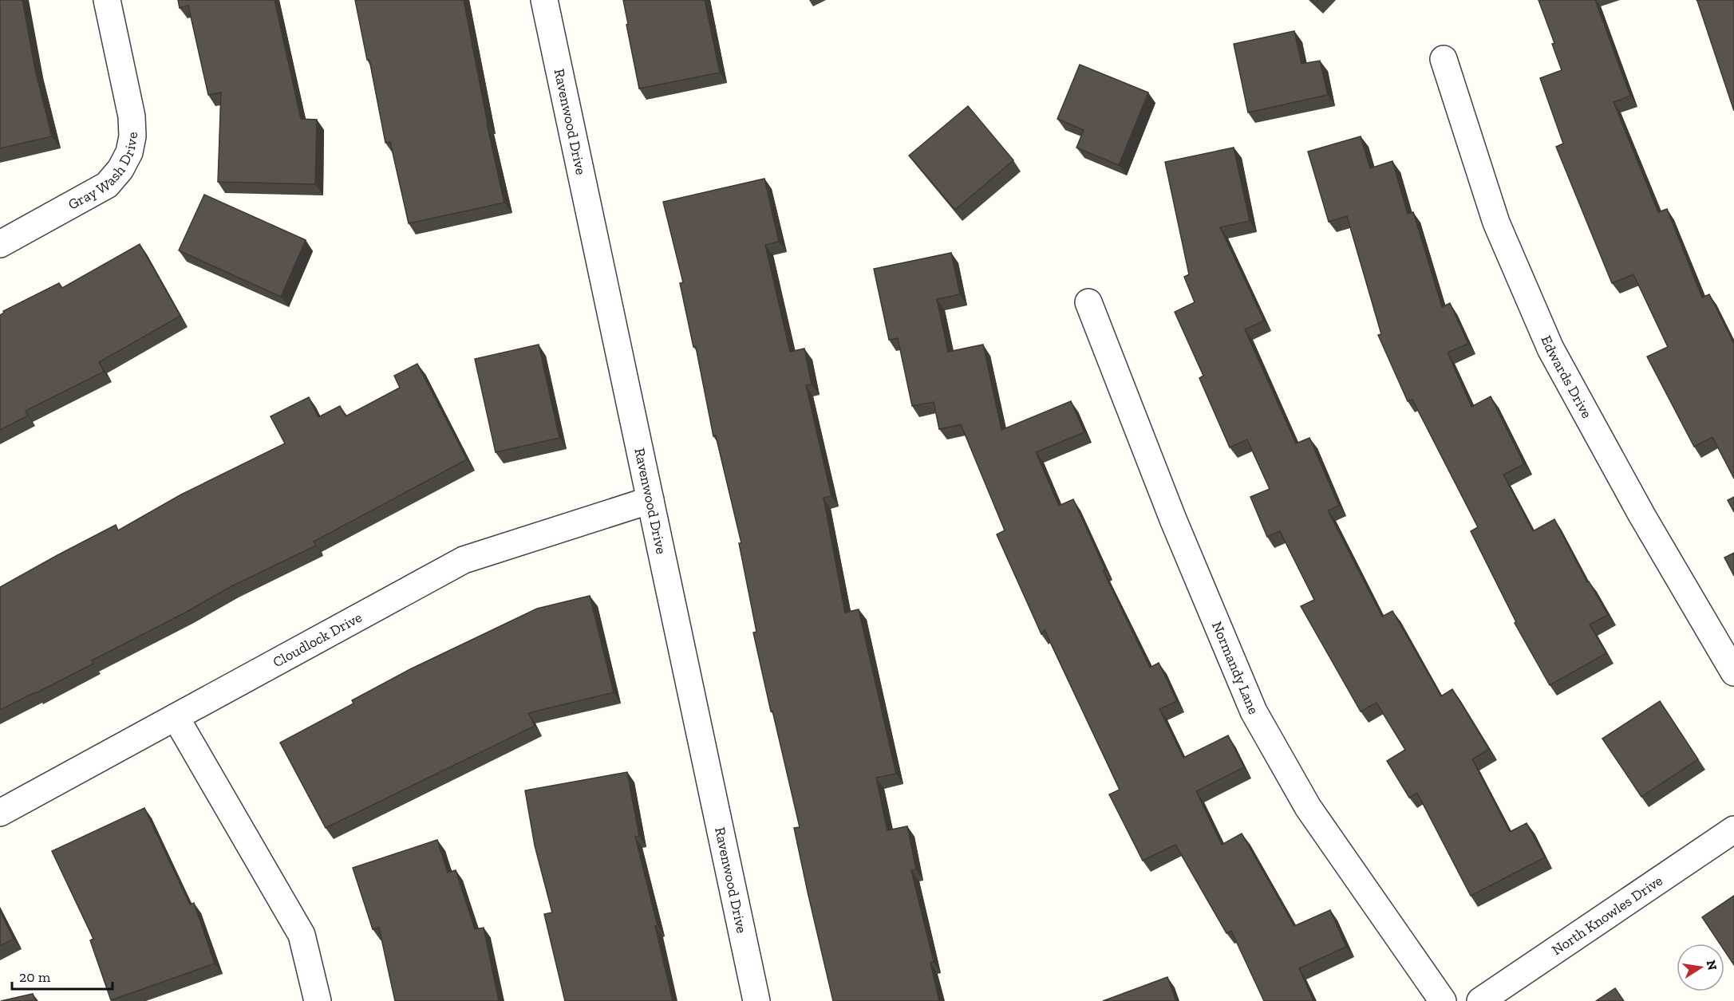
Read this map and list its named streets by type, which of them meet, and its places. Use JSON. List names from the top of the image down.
{
  "streets": {
    "street": [
      "Ravenwood Drive",
      "Gray Wash Drive",
      "Edwards Drive",
      "Cloudlock Drive",
      "Normandy Lane",
      "North Knowles Drive"
    ]
  },
  "crossings": [
    ["Ravenwood Drive", "Cloudlock Drive"]
  ],
  "scale_bar": "20 m",
  "north": "right"
}
